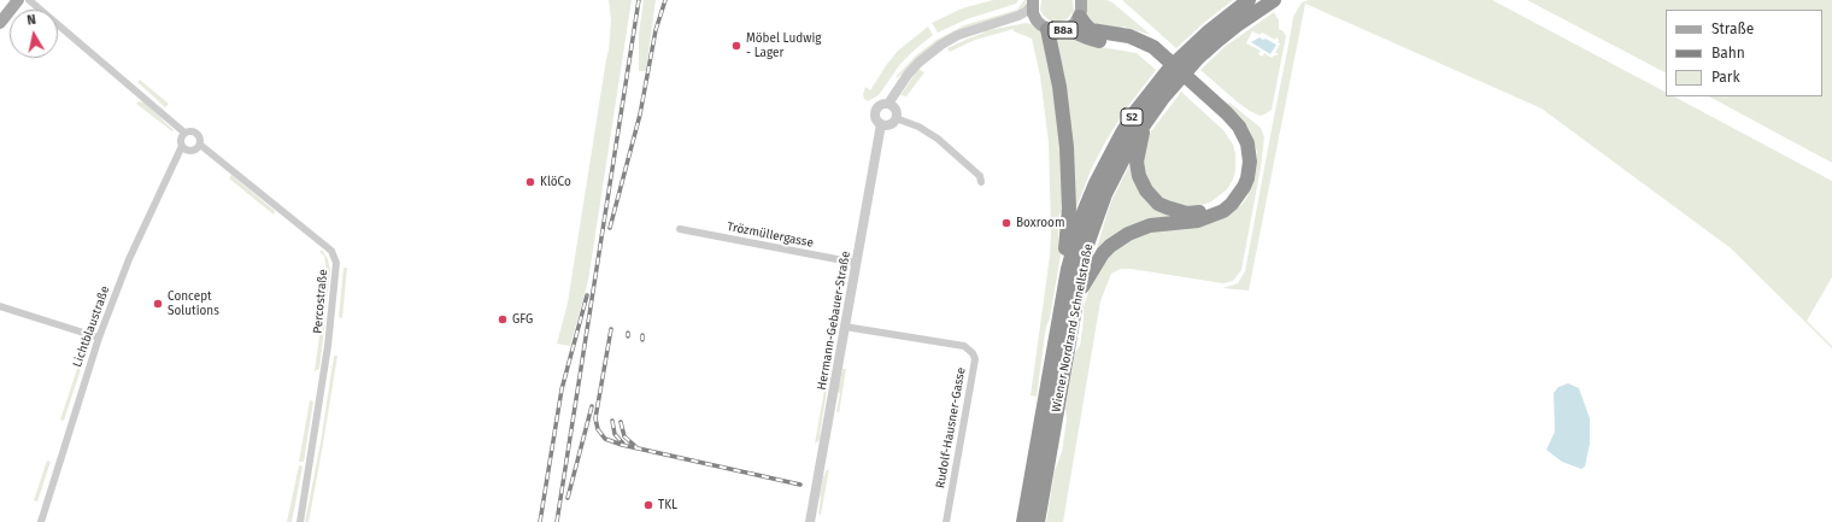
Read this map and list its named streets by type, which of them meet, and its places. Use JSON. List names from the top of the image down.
{
  "streets": {
    "highway": ["S2", "Wiener Nordrand Schnellstraße"],
    "main road": ["B8a"],
    "street": [
      "Trözmüllergasse",
      "Percostraße",
      "Hermann-Gebauer-Straße",
      "Lichtblaustraße",
      "Rudolf-Hausner-Gasse"
    ]
  },
  "crossings": [
    ["B8a", "Hermann-Gebauer-Straße"],
    ["Trözmüllergasse", "Hermann-Gebauer-Straße"],
    ["Percostraße", "Lichtblaustraße"],
    ["Hermann-Gebauer-Straße", "Rudolf-Hausner-Gasse"]
  ],
  "places": [
    "Möbel Ludwig - Lager",
    "KlöCo",
    "Boxroom",
    "Concept Solutions",
    "GFG",
    "TKL"
  ],
  "legend": ["Straße", "Bahn", "Park"],
  "north": "top"
}
